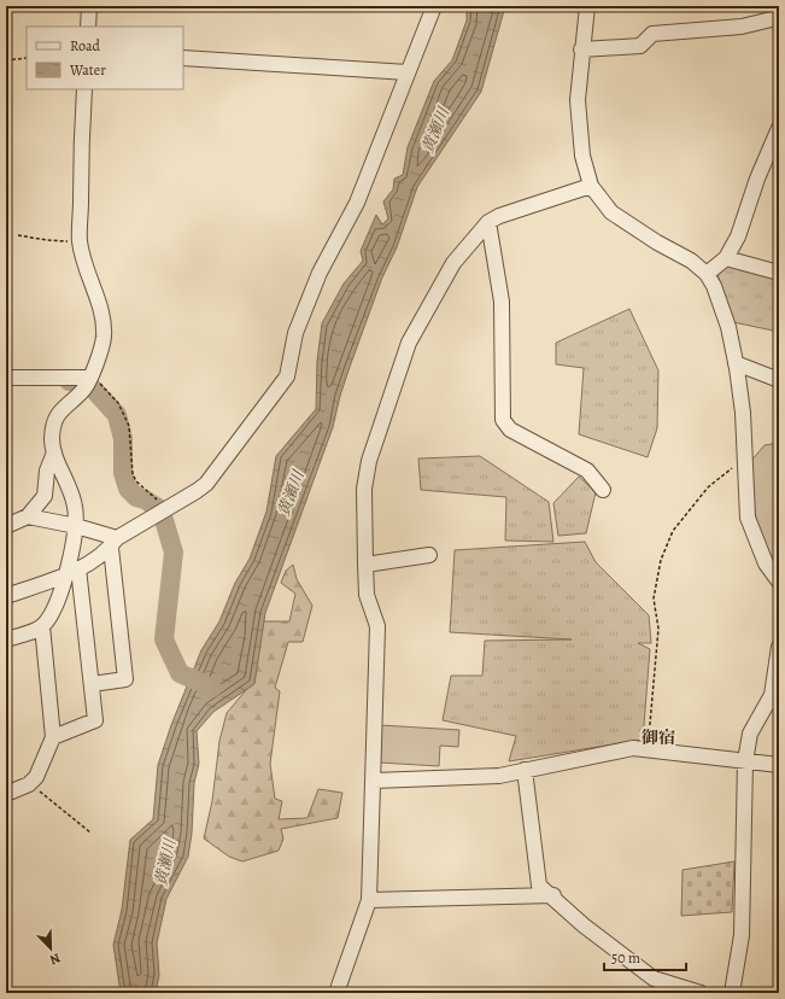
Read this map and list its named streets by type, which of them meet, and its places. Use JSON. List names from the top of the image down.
{
  "districts": ["御宿"],
  "water": ["黄瀬川"],
  "legend": ["Road", "Water"],
  "scale_bar": "50 m",
  "north": "bottom right"
}
